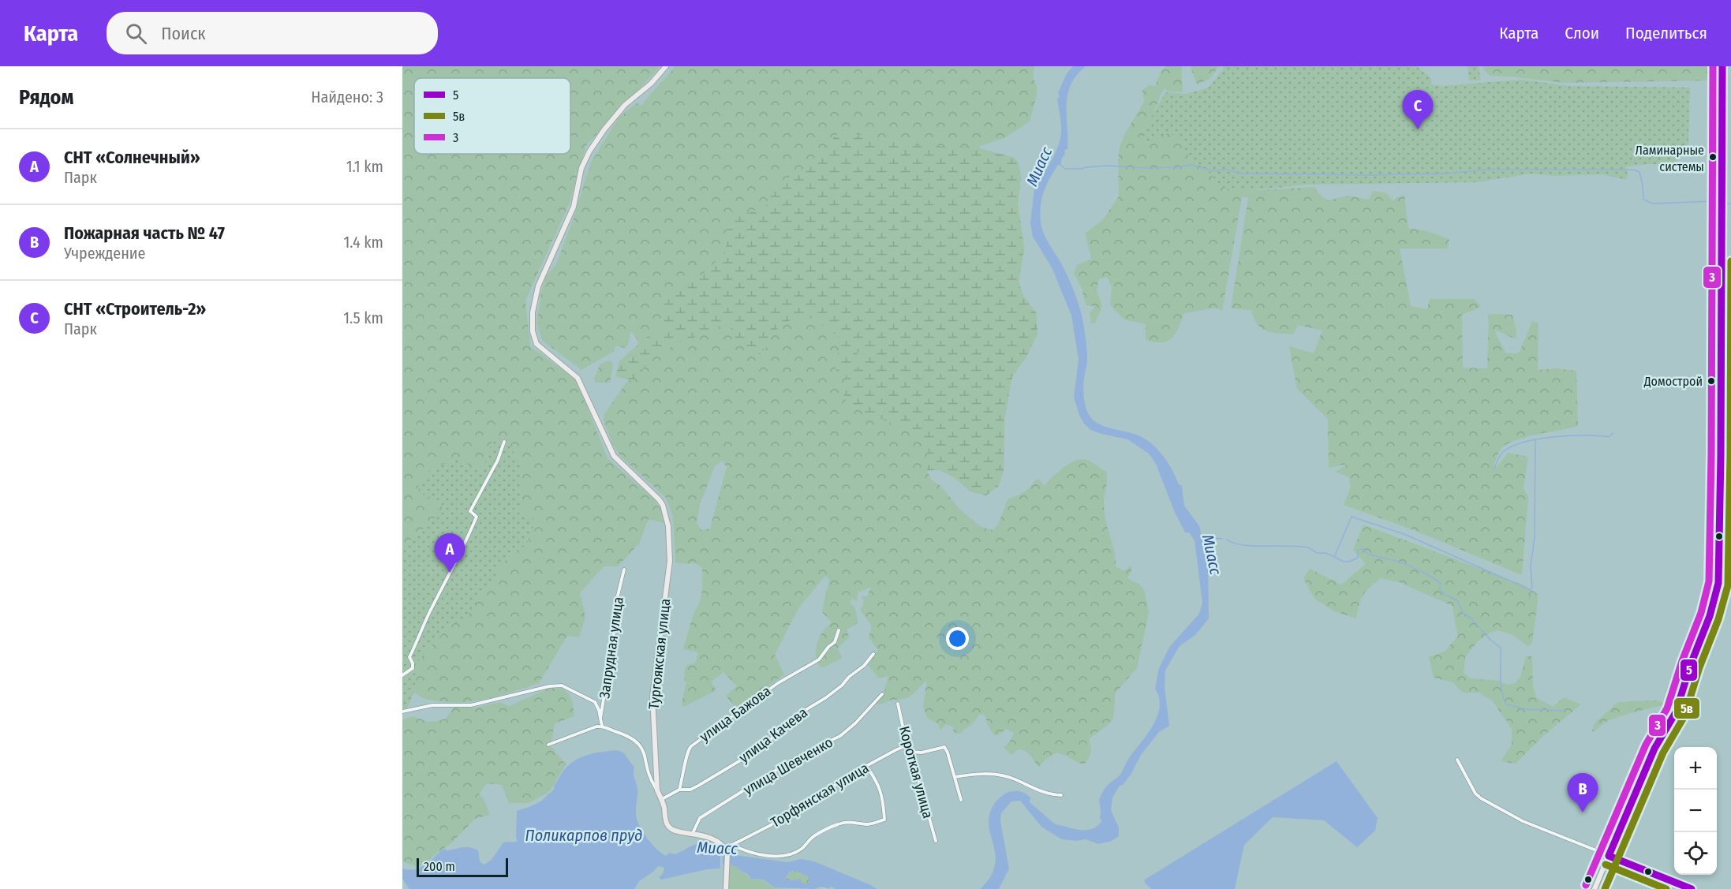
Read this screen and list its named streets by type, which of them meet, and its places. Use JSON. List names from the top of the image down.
{
  "streets": {
    "main road": ["Тургоякская улица"],
    "street": [
      "Запрудная улица",
      "улица Бажова",
      "улица Качева",
      "улица Шевченко",
      "Короткая улица",
      "Торфянская улица"
    ]
  },
  "crossings": [
    ["Тургоякская улица", "улица Качева"],
    ["Тургоякская улица", "улица Шевченко"],
    ["Тургоякская улица", "Торфянская улица"],
    ["улица Бажова", "улица Качева"],
    ["Короткая улица", "Торфянская улица"]
  ],
  "water": ["Миасс", "Поликарпов пруд"],
  "places": ["Ламинарные системы", "Домострой"],
  "lines": ["transit line 5", "transit line 3", "transit line 5в"],
  "legend": ["5", "5в", "3"],
  "scale_bar": "200 m",
  "page": {
    "header": "Карта",
    "search": "Поиск",
    "nav": ["Карта", "Слои", "Поделиться"],
    "heading": ["Рядом", "Найдено: 3"],
    "pins": ["C", "A", "B"],
    "list": [
      {
        "mark": "A",
        "name": "СНТ «Солнечный»",
        "note": "Парк",
        "value": "1.1 km"
      },
      {
        "mark": "B",
        "name": "Пожарная часть № 47",
        "note": "Учреждение",
        "value": "1.4 km"
      },
      {
        "mark": "C",
        "name": "СНТ «Строитель-2»",
        "note": "Парк",
        "value": "1.5 km"
      }
    ],
    "map_buttons": ["+", "−"],
    "scale": "200 m"
  }
}
